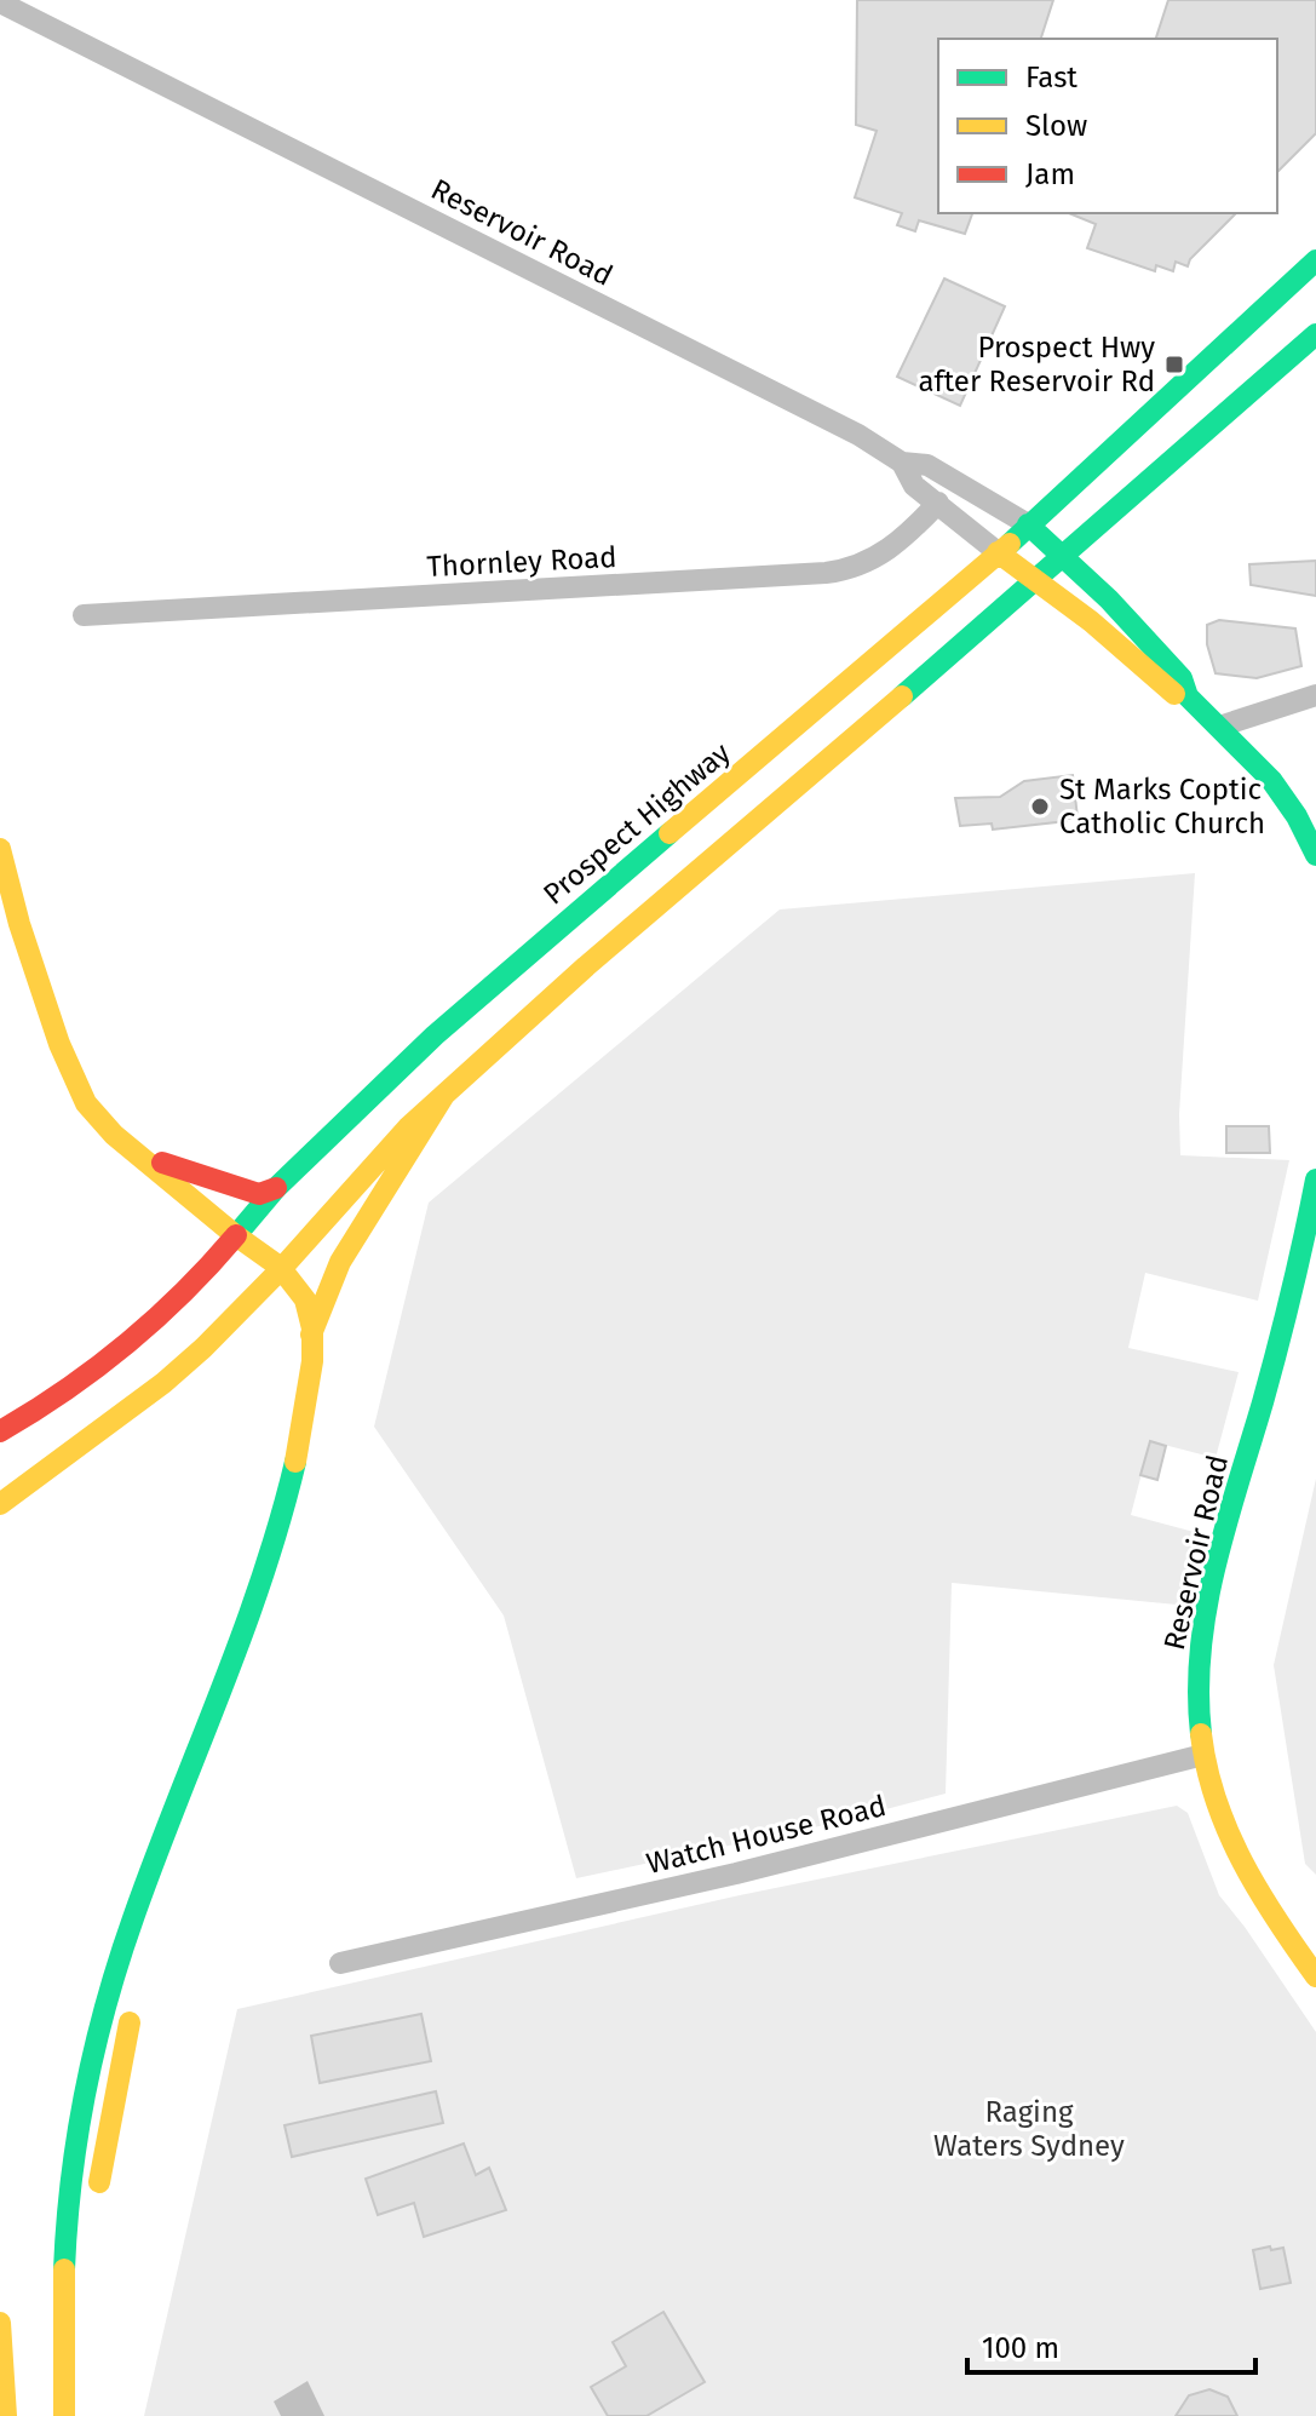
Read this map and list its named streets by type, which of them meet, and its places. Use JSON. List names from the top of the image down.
{
  "streets": {
    "main road": ["Reservoir Road", "Prospect Highway"],
    "street": ["Thornley Road", "Watch House Road"]
  },
  "crossings": [
    ["Reservoir Road", "Thornley Road"],
    ["Reservoir Road", "Prospect Highway"],
    ["Reservoir Road", "Watch House Road"]
  ],
  "parks": ["Raging Waters Sydney"],
  "places": {
    "transit": ["Prospect Hwy after Reservoir Rd"],
    "other": ["St Marks Coptic Catholic Church"]
  },
  "legend": ["Fast", "Slow", "Jam"],
  "scale_bar": "100 m"
}
